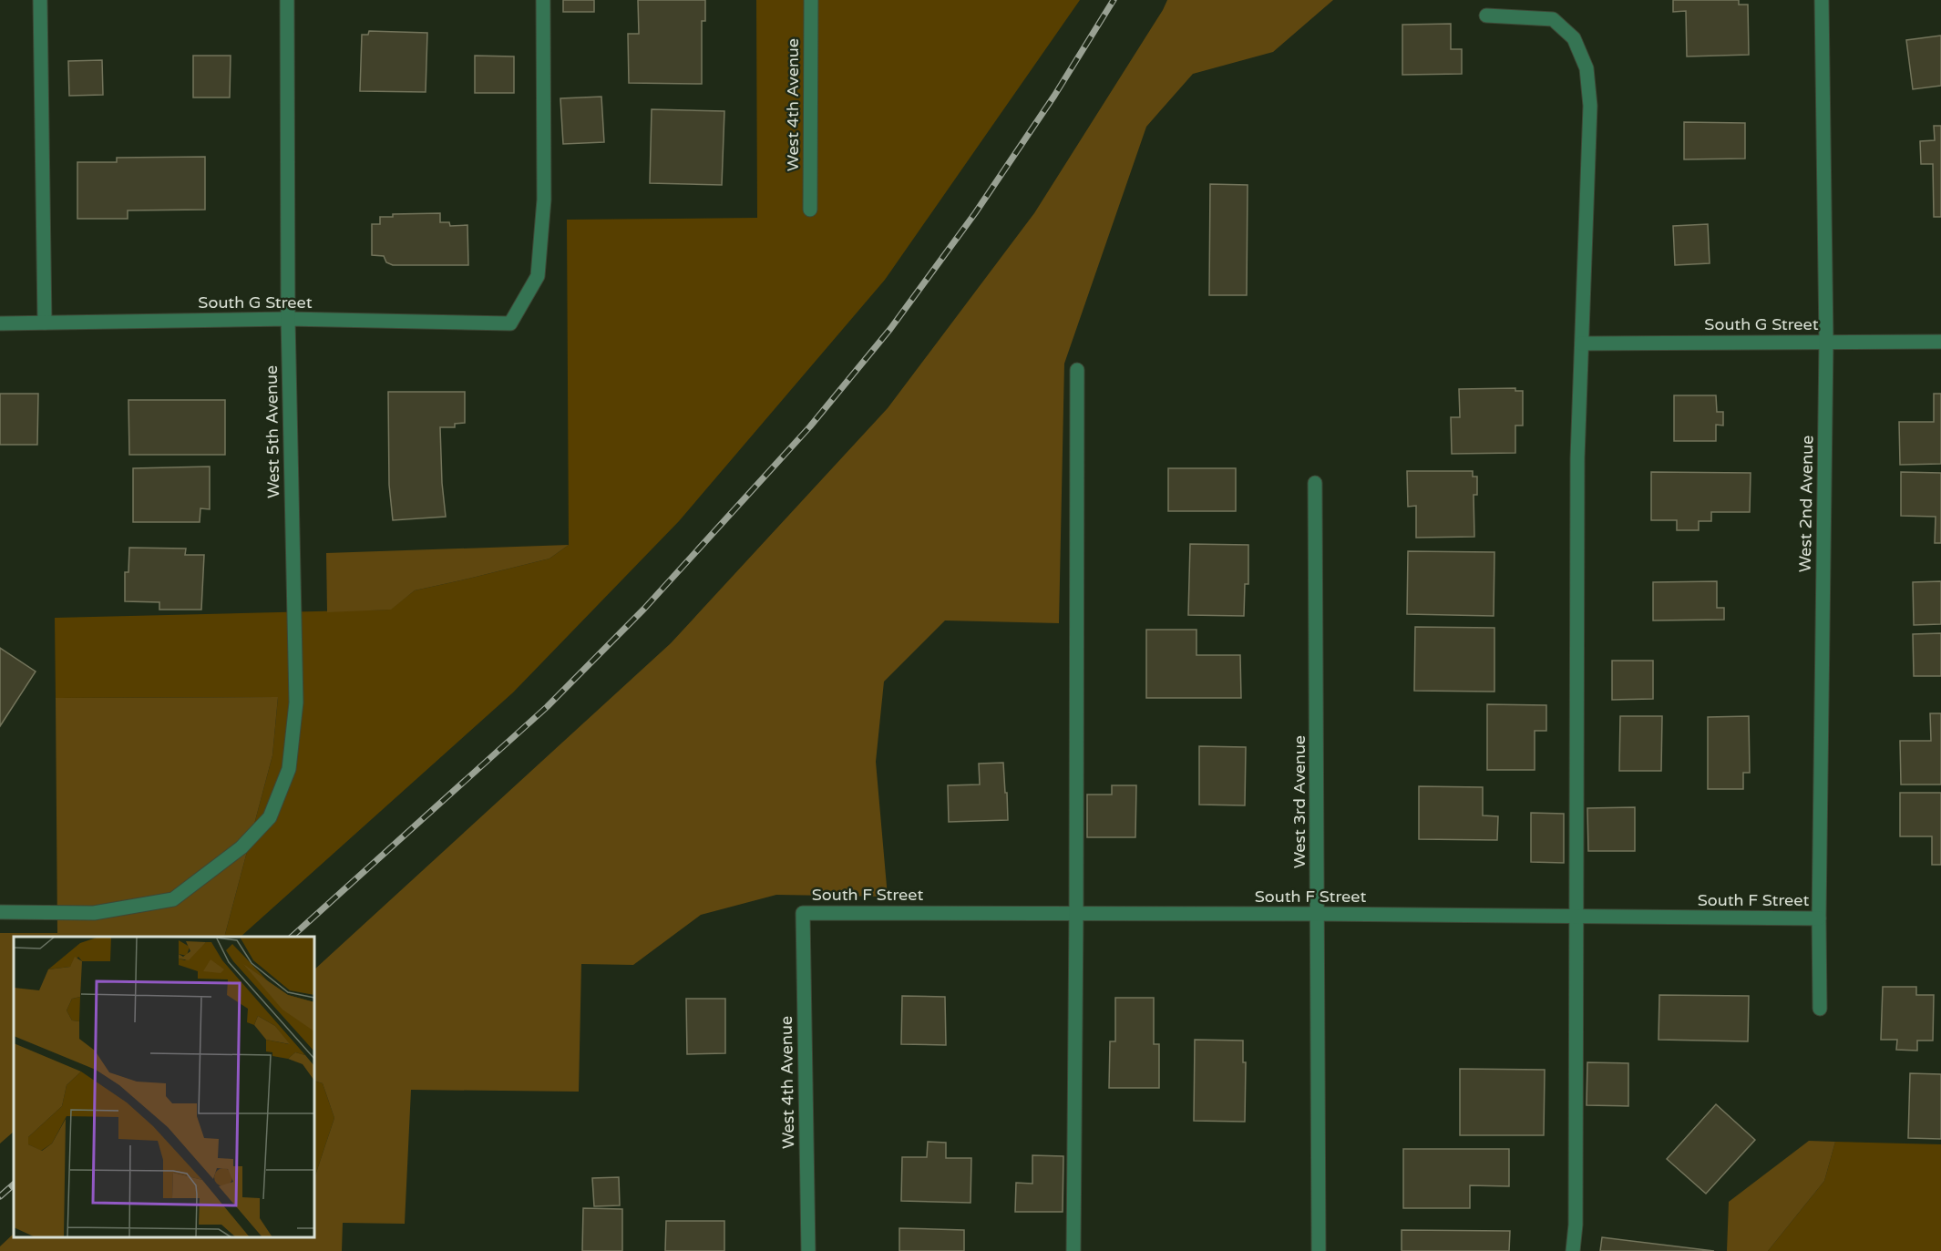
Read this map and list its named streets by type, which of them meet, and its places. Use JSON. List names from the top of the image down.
{
  "streets": {
    "street": [
      "West 4th Avenue",
      "South G Street",
      "West 5th Avenue",
      "West 2nd Avenue",
      "West 3rd Avenue",
      "South F Street"
    ]
  },
  "crossings": [
    ["West 4th Avenue", "South F Street"],
    ["South G Street", "West 5th Avenue"],
    ["South G Street", "West 2nd Avenue"],
    ["West 2nd Avenue", "South F Street"],
    ["West 3rd Avenue", "South F Street"]
  ]
}
